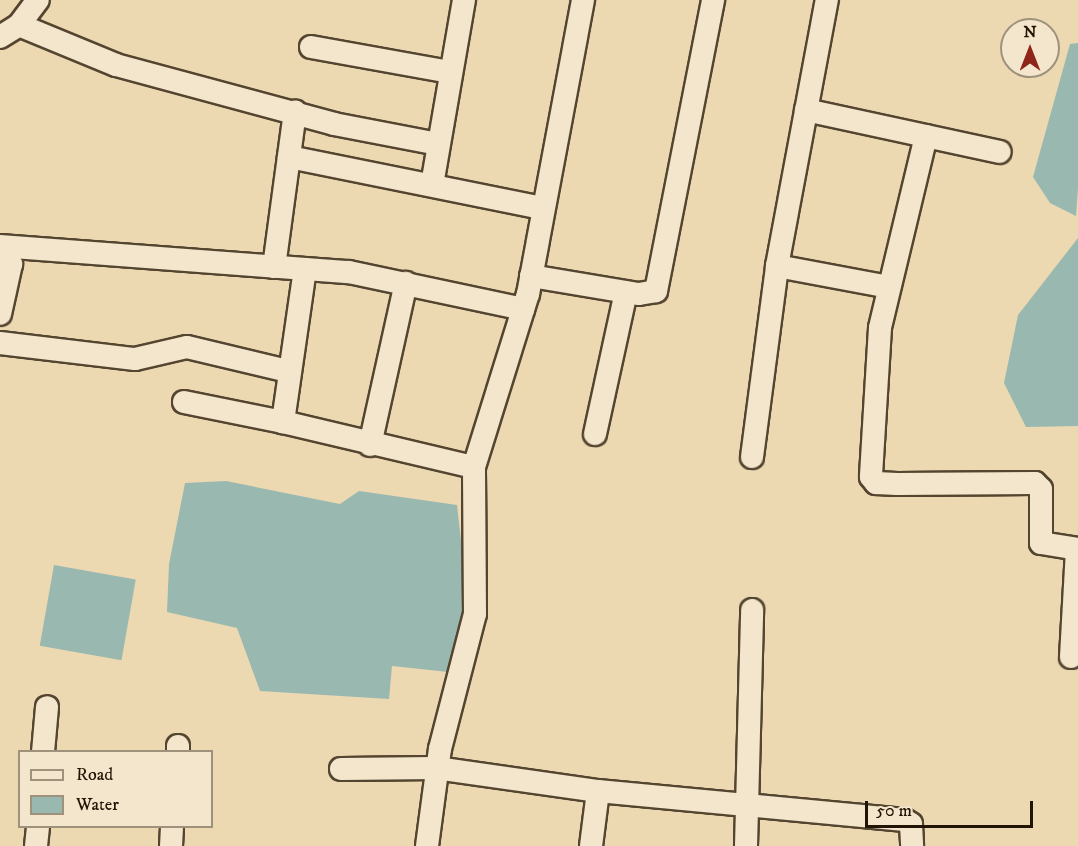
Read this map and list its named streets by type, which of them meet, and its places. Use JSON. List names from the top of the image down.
{
  "legend": ["Road", "Water"],
  "scale_bar": "50 m",
  "north": "top"
}
